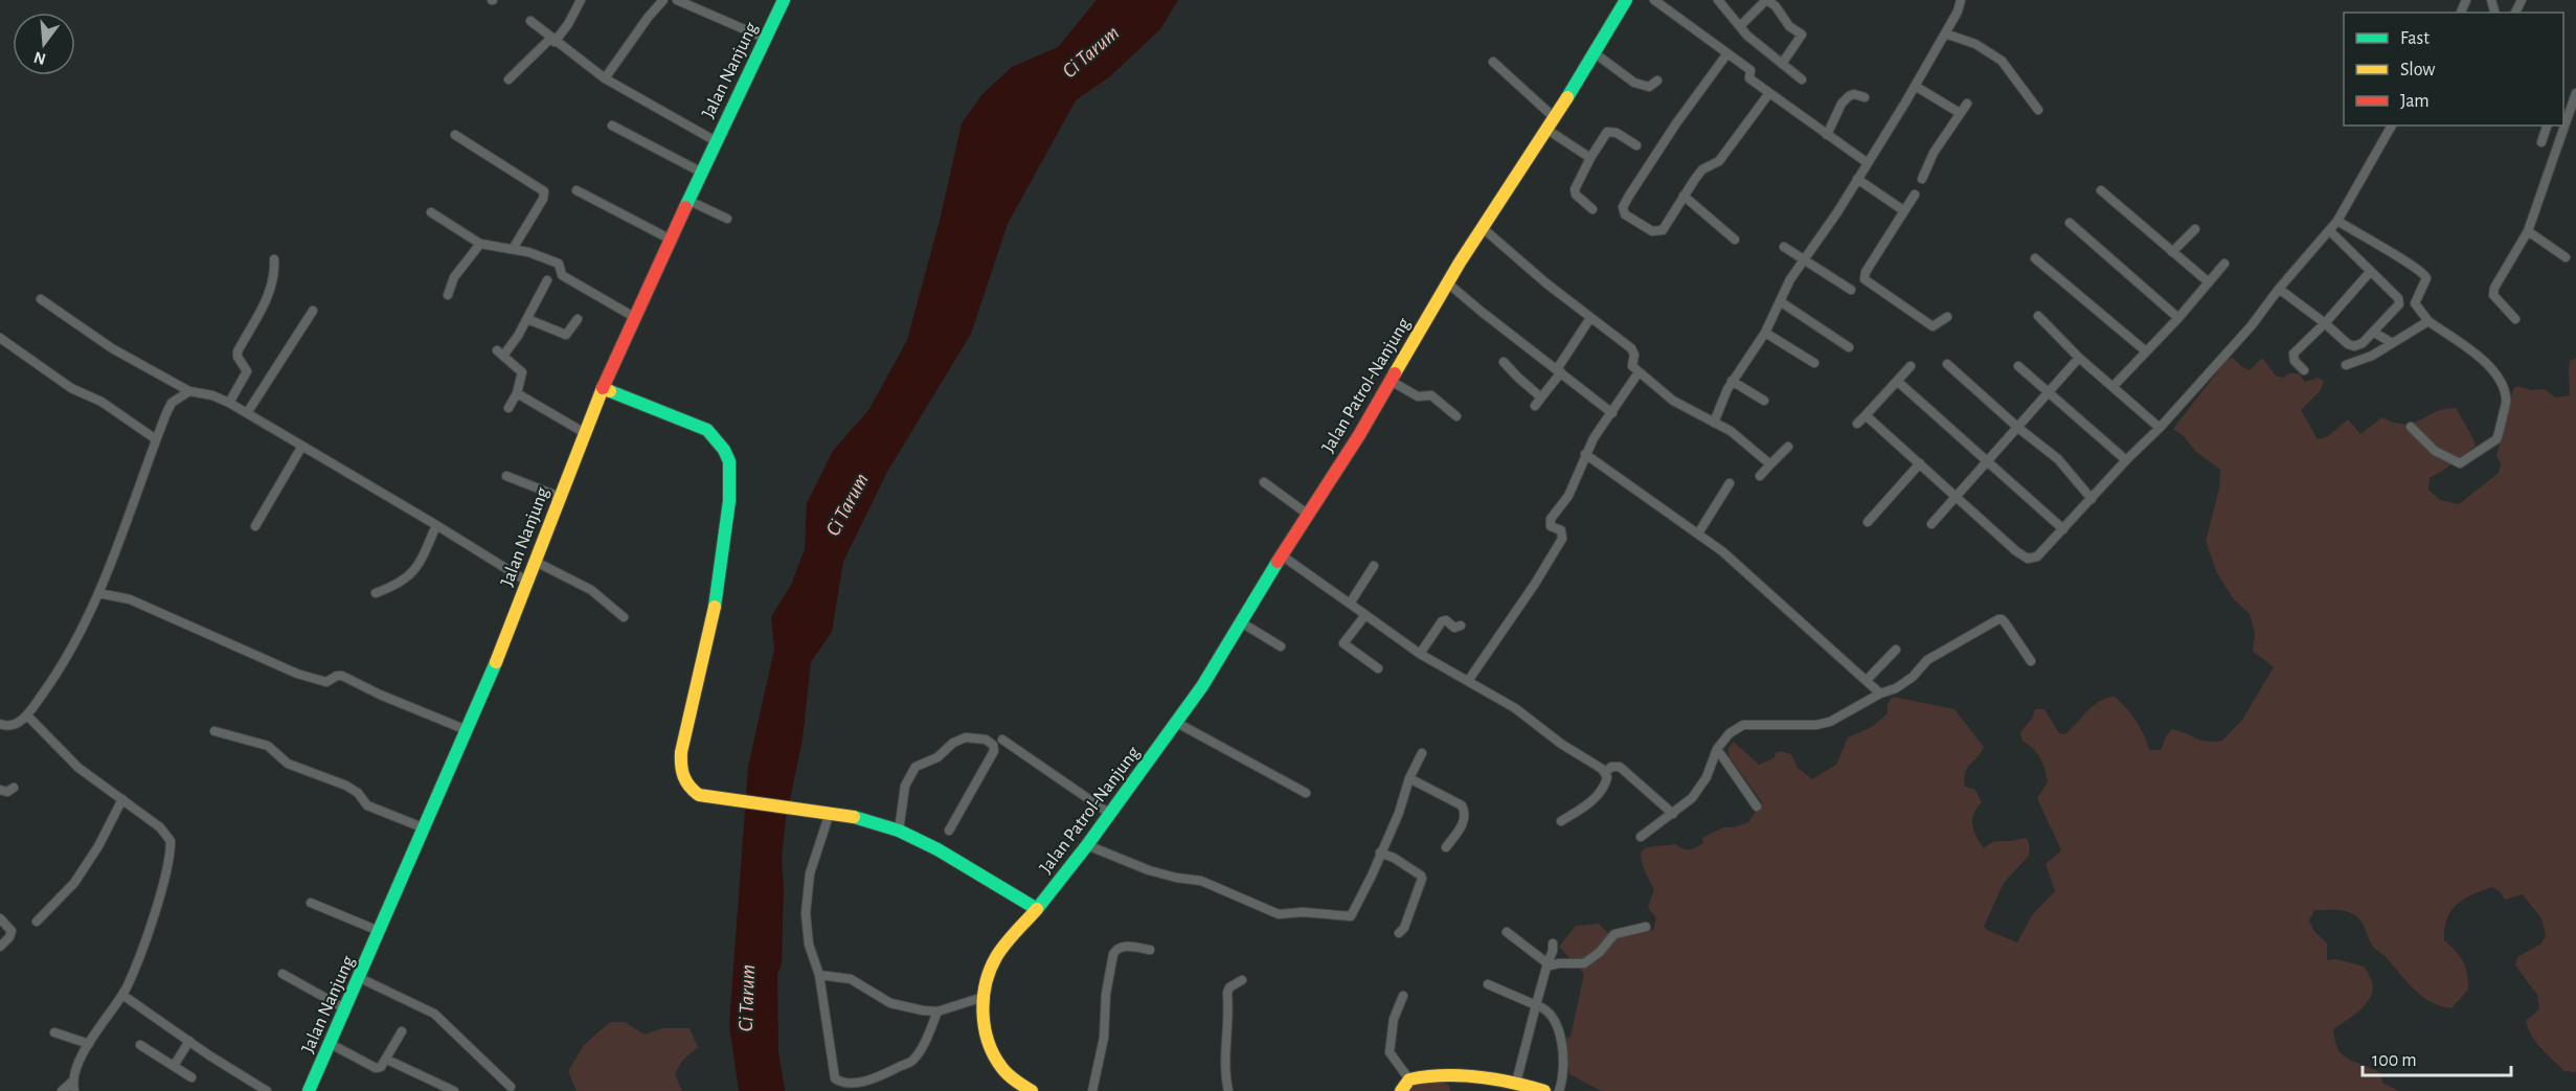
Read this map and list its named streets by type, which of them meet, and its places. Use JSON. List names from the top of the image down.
{
  "streets": {
    "main road": ["Jalan Nanjung", "Jalan Patrol-Nanjung"]
  },
  "water": ["Ci Tarum"],
  "legend": ["Fast", "Slow", "Jam"],
  "scale_bar": "100 m",
  "north": "bottom"
}
